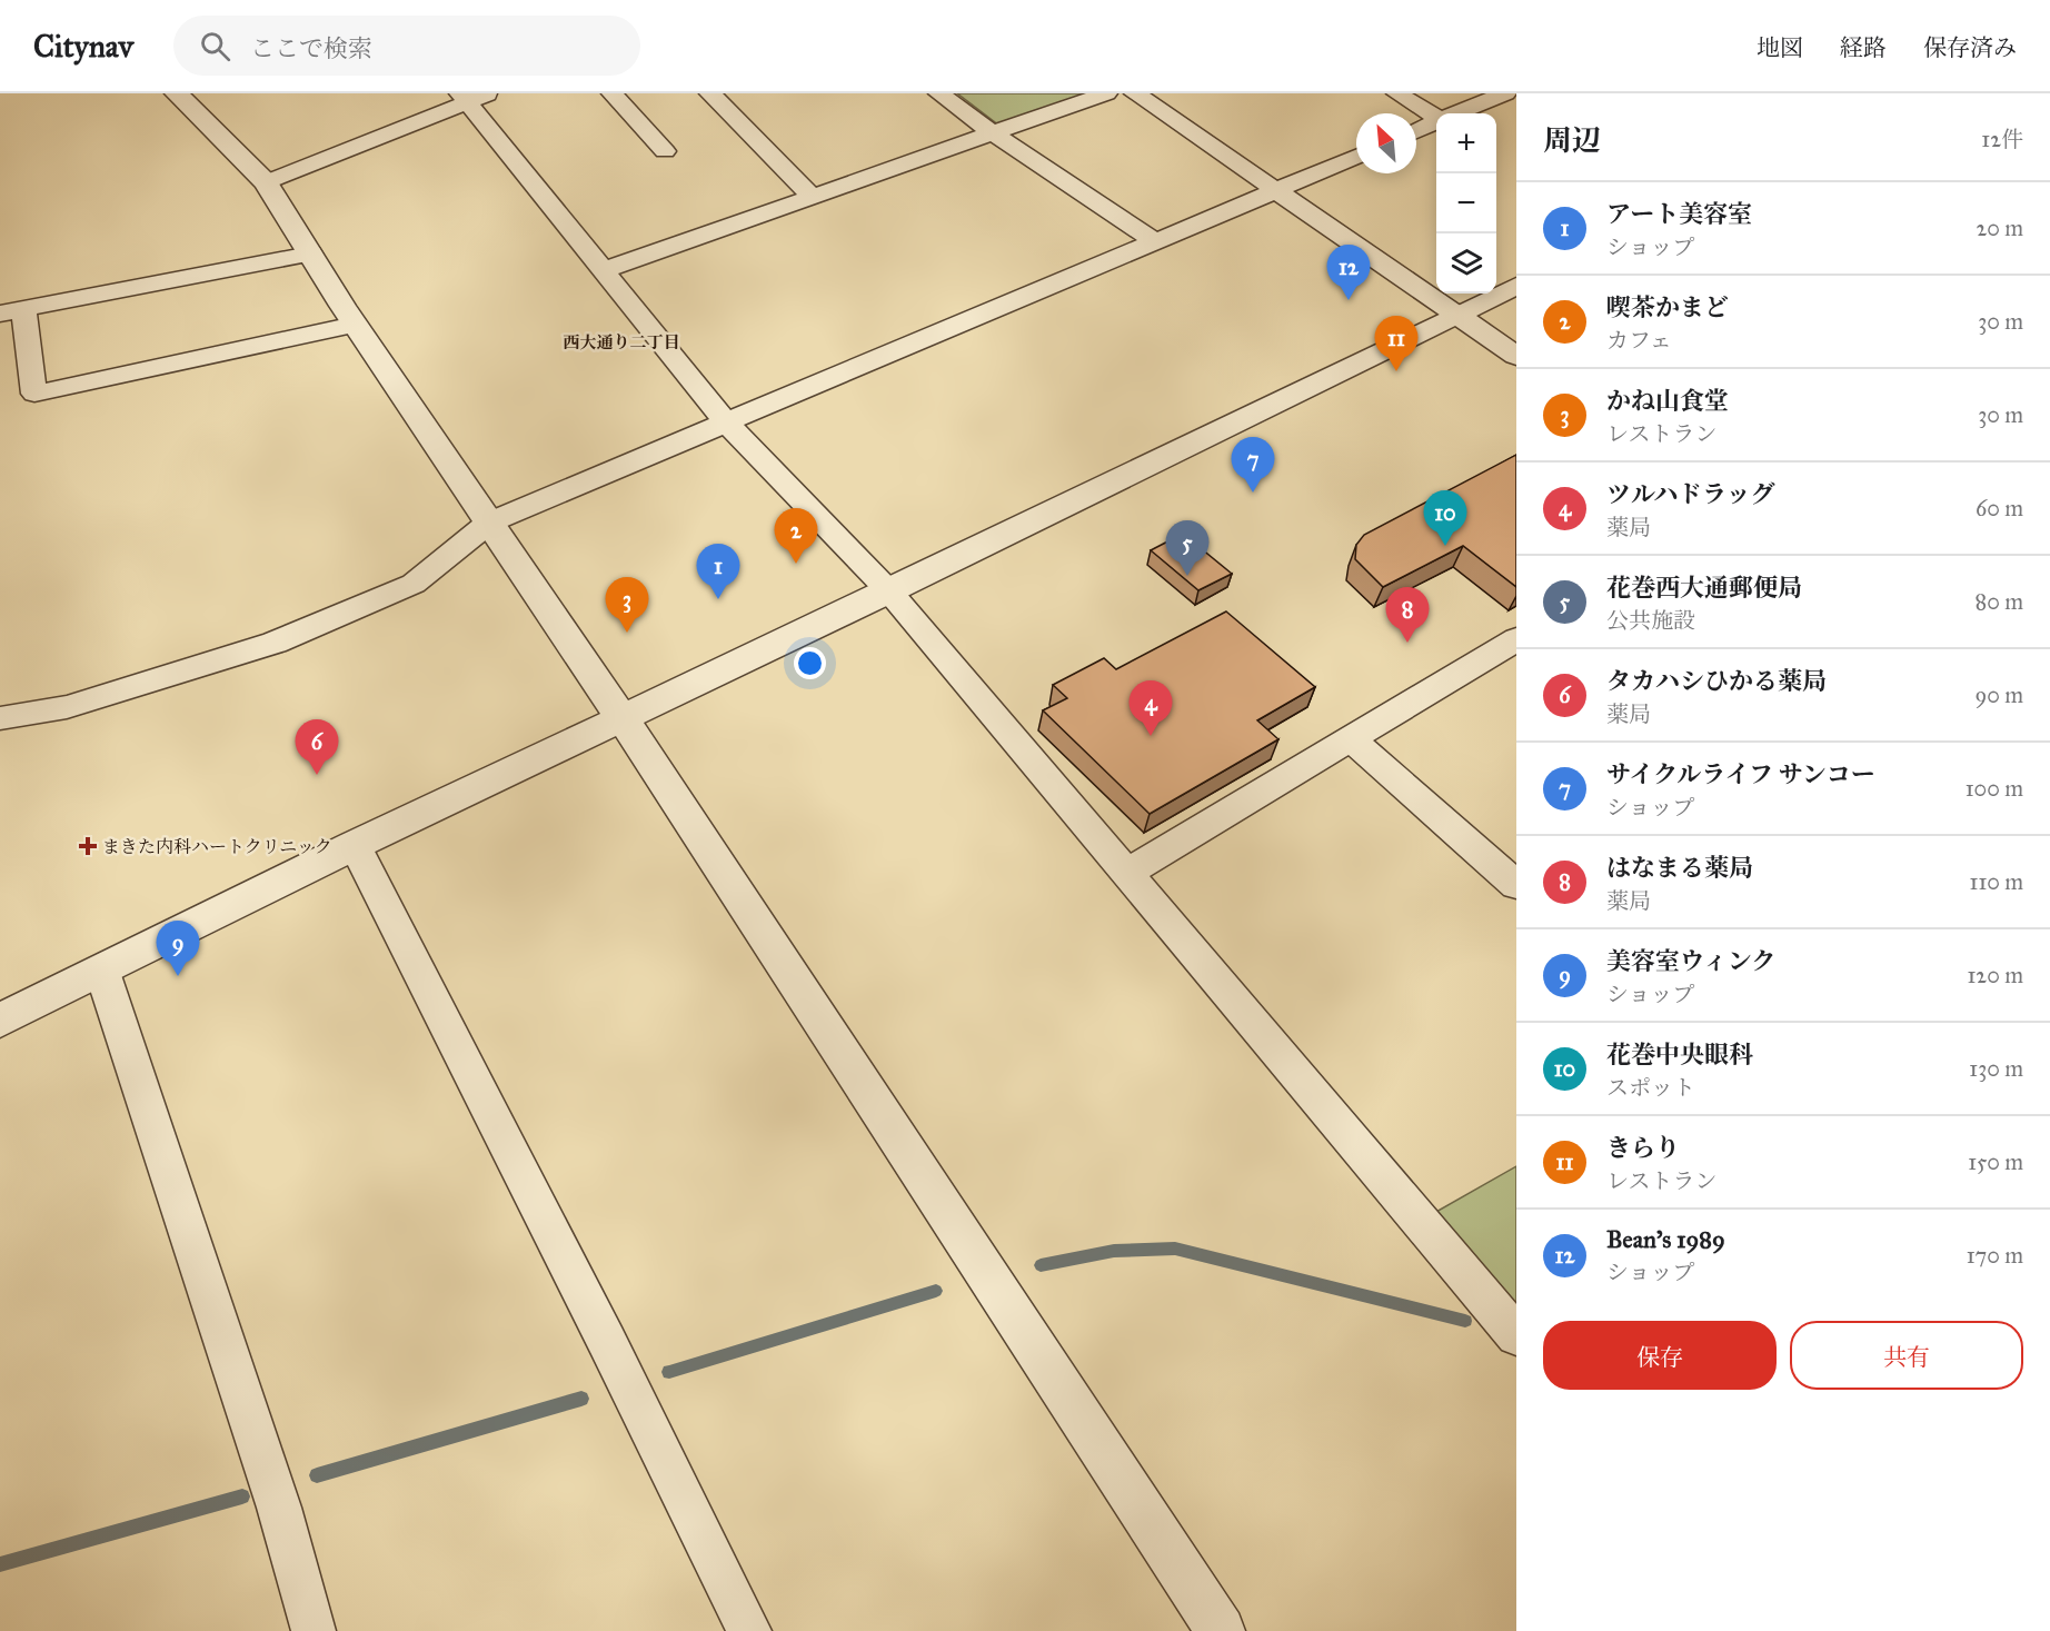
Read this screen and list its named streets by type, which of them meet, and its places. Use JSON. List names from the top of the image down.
{
  "districts": ["西大通り二丁目"],
  "places": {
    "health": ["まきた内科ハートクリニック"]
  },
  "north": "top left",
  "page": {
    "header": "Citynav",
    "search": "ここで検索",
    "nav": ["地図", "経路", "保存済み"],
    "heading": ["周辺", "12件"],
    "map_buttons": ["+", "−"],
    "list": [
      {
        "mark": "1",
        "name": "アート美容室",
        "note": "ショップ",
        "value": "20 m"
      },
      {
        "mark": "2",
        "name": "喫茶かまど",
        "note": "カフェ",
        "value": "30 m"
      },
      {
        "mark": "3",
        "name": "かね山食堂",
        "note": "レストラン",
        "value": "30 m"
      },
      {
        "mark": "4",
        "name": "ツルハドラッグ",
        "note": "薬局",
        "value": "60 m"
      },
      {
        "mark": "5",
        "name": "花巻西大通郵便局",
        "note": "公共施設",
        "value": "80 m"
      },
      {
        "mark": "6",
        "name": "タカハシひかる薬局",
        "note": "薬局",
        "value": "90 m"
      },
      {
        "mark": "7",
        "name": "サイクルライフ サンコー",
        "note": "ショップ",
        "value": "100 m"
      },
      {
        "mark": "8",
        "name": "はなまる薬局",
        "note": "薬局",
        "value": "110 m"
      },
      {
        "mark": "9",
        "name": "美容室ウィンク",
        "note": "ショップ",
        "value": "120 m"
      },
      {
        "mark": "10",
        "name": "花巻中央眼科",
        "note": "スポット",
        "value": "130 m"
      },
      {
        "mark": "11",
        "name": "きらり",
        "note": "レストラン",
        "value": "150 m"
      },
      {
        "mark": "12",
        "name": "Bean's 1989",
        "note": "ショップ",
        "value": "170 m"
      }
    ],
    "pins": [
      "12",
      "11",
      "7",
      "10",
      "2",
      "5",
      "1",
      "3",
      "8",
      "4",
      "6",
      "9"
    ],
    "buttons": ["保存", "共有"]
  }
}
